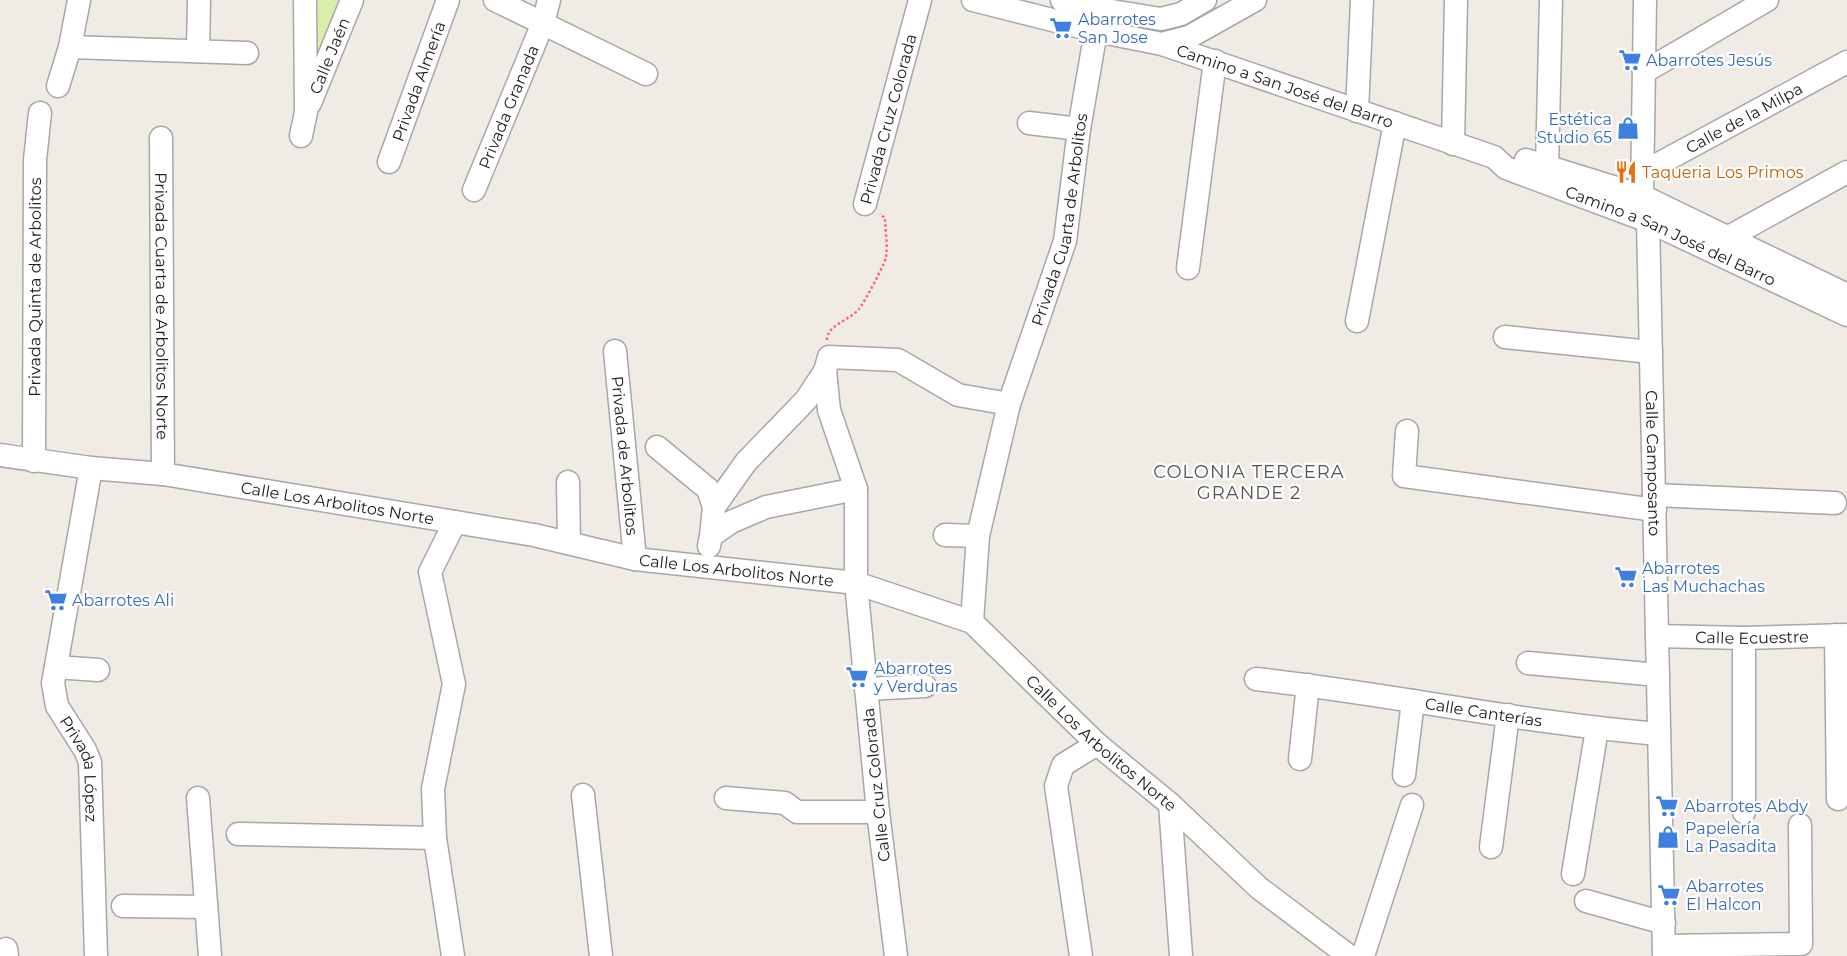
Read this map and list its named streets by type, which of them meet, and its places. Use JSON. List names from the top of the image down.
{
  "streets": {
    "street": [
      "Calle Jaén",
      "Privada Almería",
      "Camino a San José del Barro",
      "Privada Granada",
      "Calle de la Milpa",
      "Privada Cruz Colorada",
      "Privada Cuarta de Arbolitos",
      "Privada Quinta de Arbolitos",
      "Privada Cuarta de Arbolitos Norte",
      "Privada de Arbolitos",
      "Calle Camposanto",
      "Calle Los Arbolitos Norte",
      "Calle Ecuestre",
      "Calle Canterías",
      "Privada López",
      "Calle Cruz Colorada"
    ]
  },
  "crossings": [
    ["Camino a San José del Barro", "Privada Cuarta de Arbolitos"],
    ["Camino a San José del Barro", "Calle Camposanto"],
    ["Calle de la Milpa", "Calle Camposanto"],
    ["Privada Cruz Colorada", "Calle Cruz Colorada"],
    ["Privada Cuarta de Arbolitos", "Calle Los Arbolitos Norte"],
    ["Privada Quinta de Arbolitos", "Calle Los Arbolitos Norte"],
    ["Privada Cuarta de Arbolitos Norte", "Calle Los Arbolitos Norte"],
    ["Privada de Arbolitos", "Calle Los Arbolitos Norte"],
    ["Calle Camposanto", "Calle Ecuestre"],
    ["Calle Camposanto", "Calle Canterías"],
    ["Calle Los Arbolitos Norte", "Privada López"],
    ["Calle Los Arbolitos Norte", "Calle Cruz Colorada"]
  ],
  "districts": ["COLONIA TERCERA GRANDE 2"],
  "places": {
    "supermarket": [
      "Abarrotes San Jose",
      "Abarrotes Jesús",
      "Abarrotes Las Muchachas",
      "Abarrotes Ali",
      "Abarrotes y Verduras",
      "Abarrotes Abdy",
      "Abarrotes El Halcon"
    ],
    "shop": ["Estética Studio 65", "Papelería La Pasadita"],
    "restaurant": ["Taqueria Los Primos"]
  }
}
